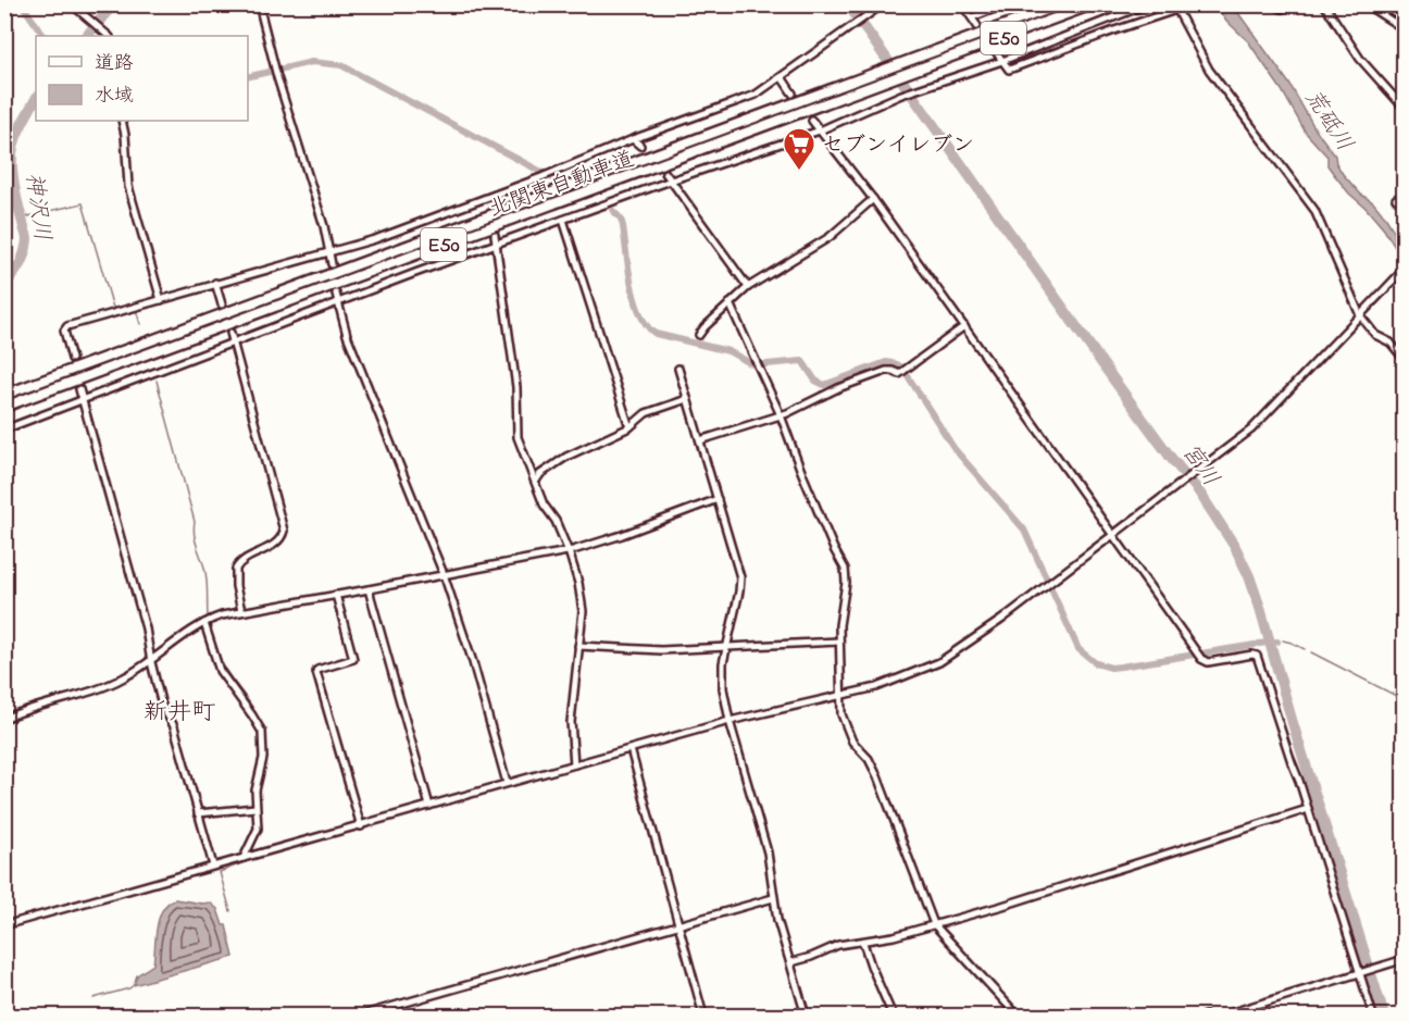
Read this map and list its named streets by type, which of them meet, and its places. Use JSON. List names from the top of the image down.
{
  "streets": {
    "highway": ["E50", "北関東自動車道"]
  },
  "districts": ["新井町"],
  "water": ["荒砥川", "神沢川", "宮川"],
  "places": {
    "supermarket": ["セブンイレブン"]
  },
  "legend": ["道路", "水域"]
}
